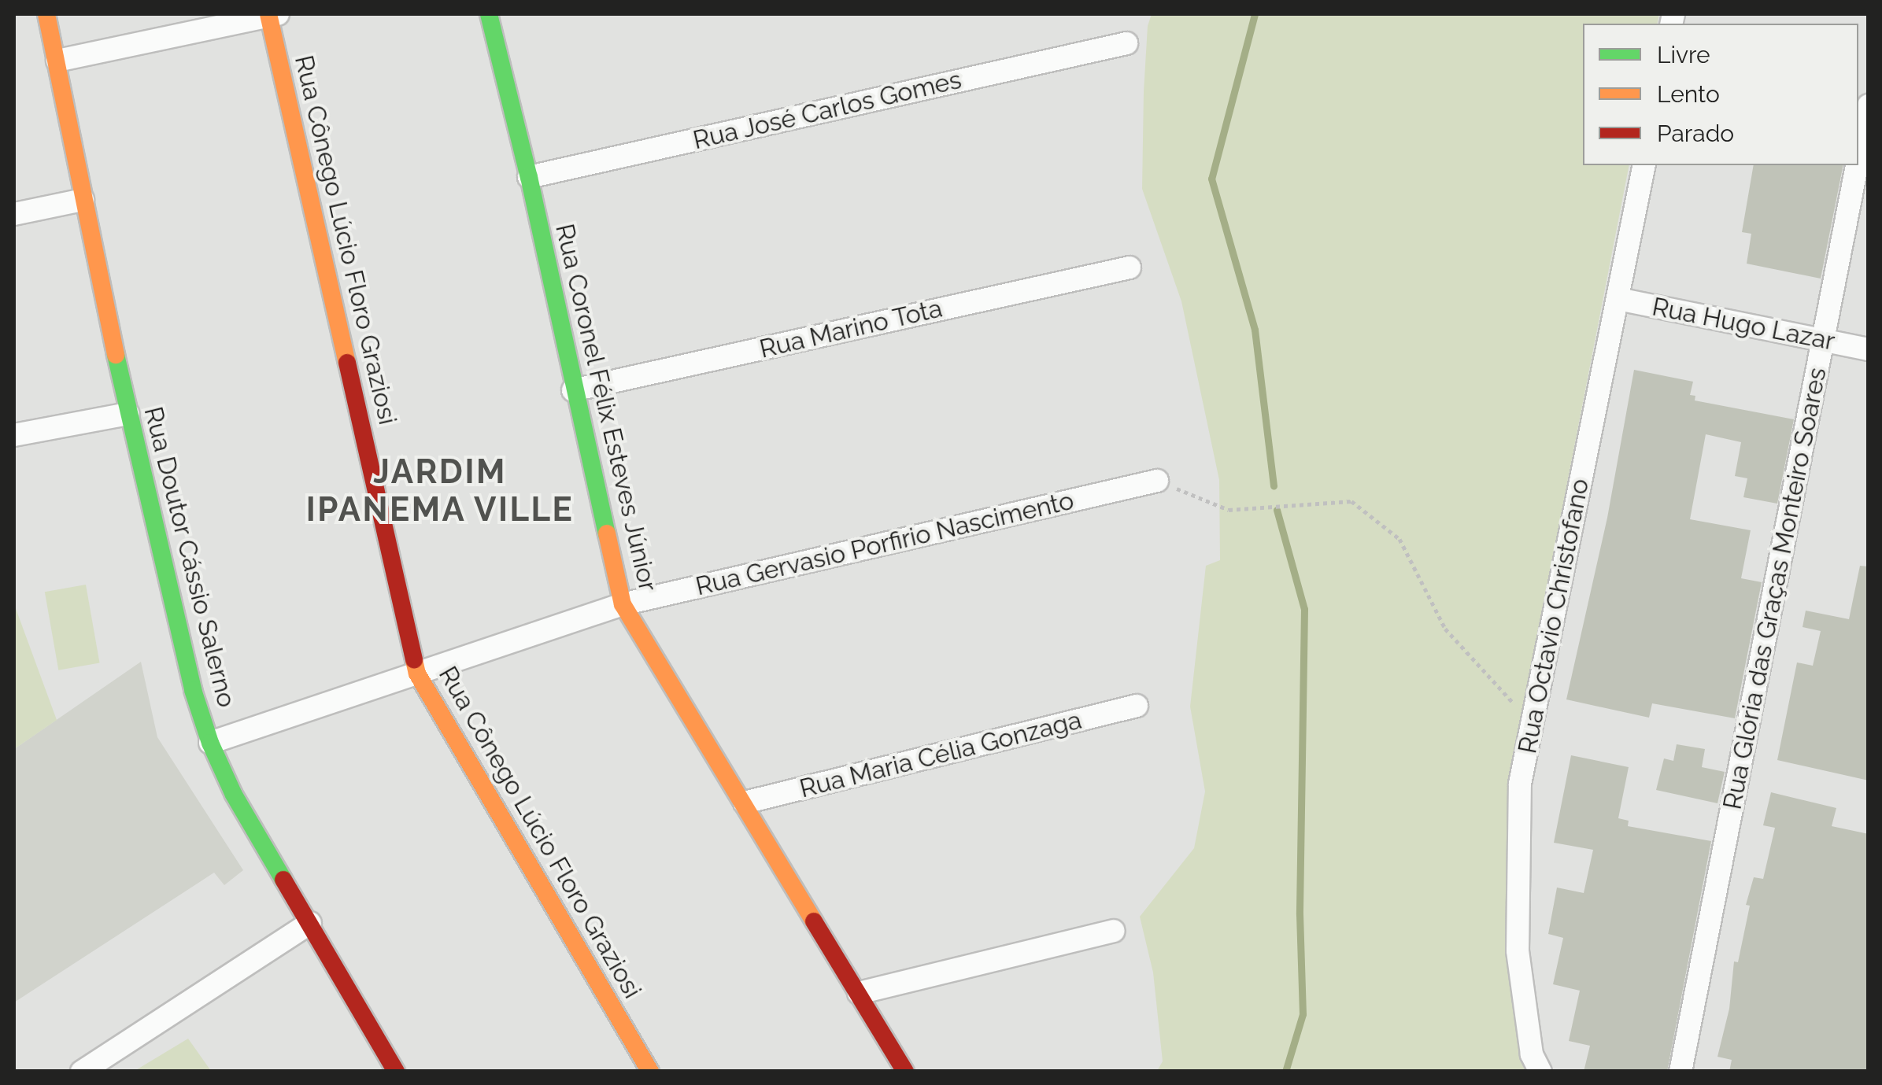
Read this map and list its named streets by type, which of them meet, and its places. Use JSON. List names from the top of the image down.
{
  "streets": {
    "street": [
      "Rua José Carlos Gomes",
      "Rua Cônego Lúcio Floro Graziosi",
      "Rua Hugo Lazar",
      "Rua Marino Tota",
      "Rua Coronel Félix Esteves Júnior",
      "Rua Gervasio Porfirio Nascimento",
      "Rua Doutor Cássio Salerno",
      "Rua Glória das Graças Monteiro Soares",
      "Rua Octavio Christofano",
      "Rua Maria Célia Gonzaga"
    ]
  },
  "crossings": [
    ["Rua José Carlos Gomes", "Rua Coronel Félix Esteves Júnior"],
    ["Rua Cônego Lúcio Floro Graziosi", "Rua Gervasio Porfirio Nascimento"],
    ["Rua Hugo Lazar", "Rua Glória das Graças Monteiro Soares"],
    ["Rua Hugo Lazar", "Rua Octavio Christofano"],
    ["Rua Marino Tota", "Rua Coronel Félix Esteves Júnior"],
    ["Rua Coronel Félix Esteves Júnior", "Rua Gervasio Porfirio Nascimento"],
    ["Rua Coronel Félix Esteves Júnior", "Rua Maria Célia Gonzaga"],
    ["Rua Gervasio Porfirio Nascimento", "Rua Doutor Cássio Salerno"]
  ],
  "districts": ["JARDIM IPANEMA VILLE"],
  "legend": ["Livre", "Lento", "Parado"]
}
